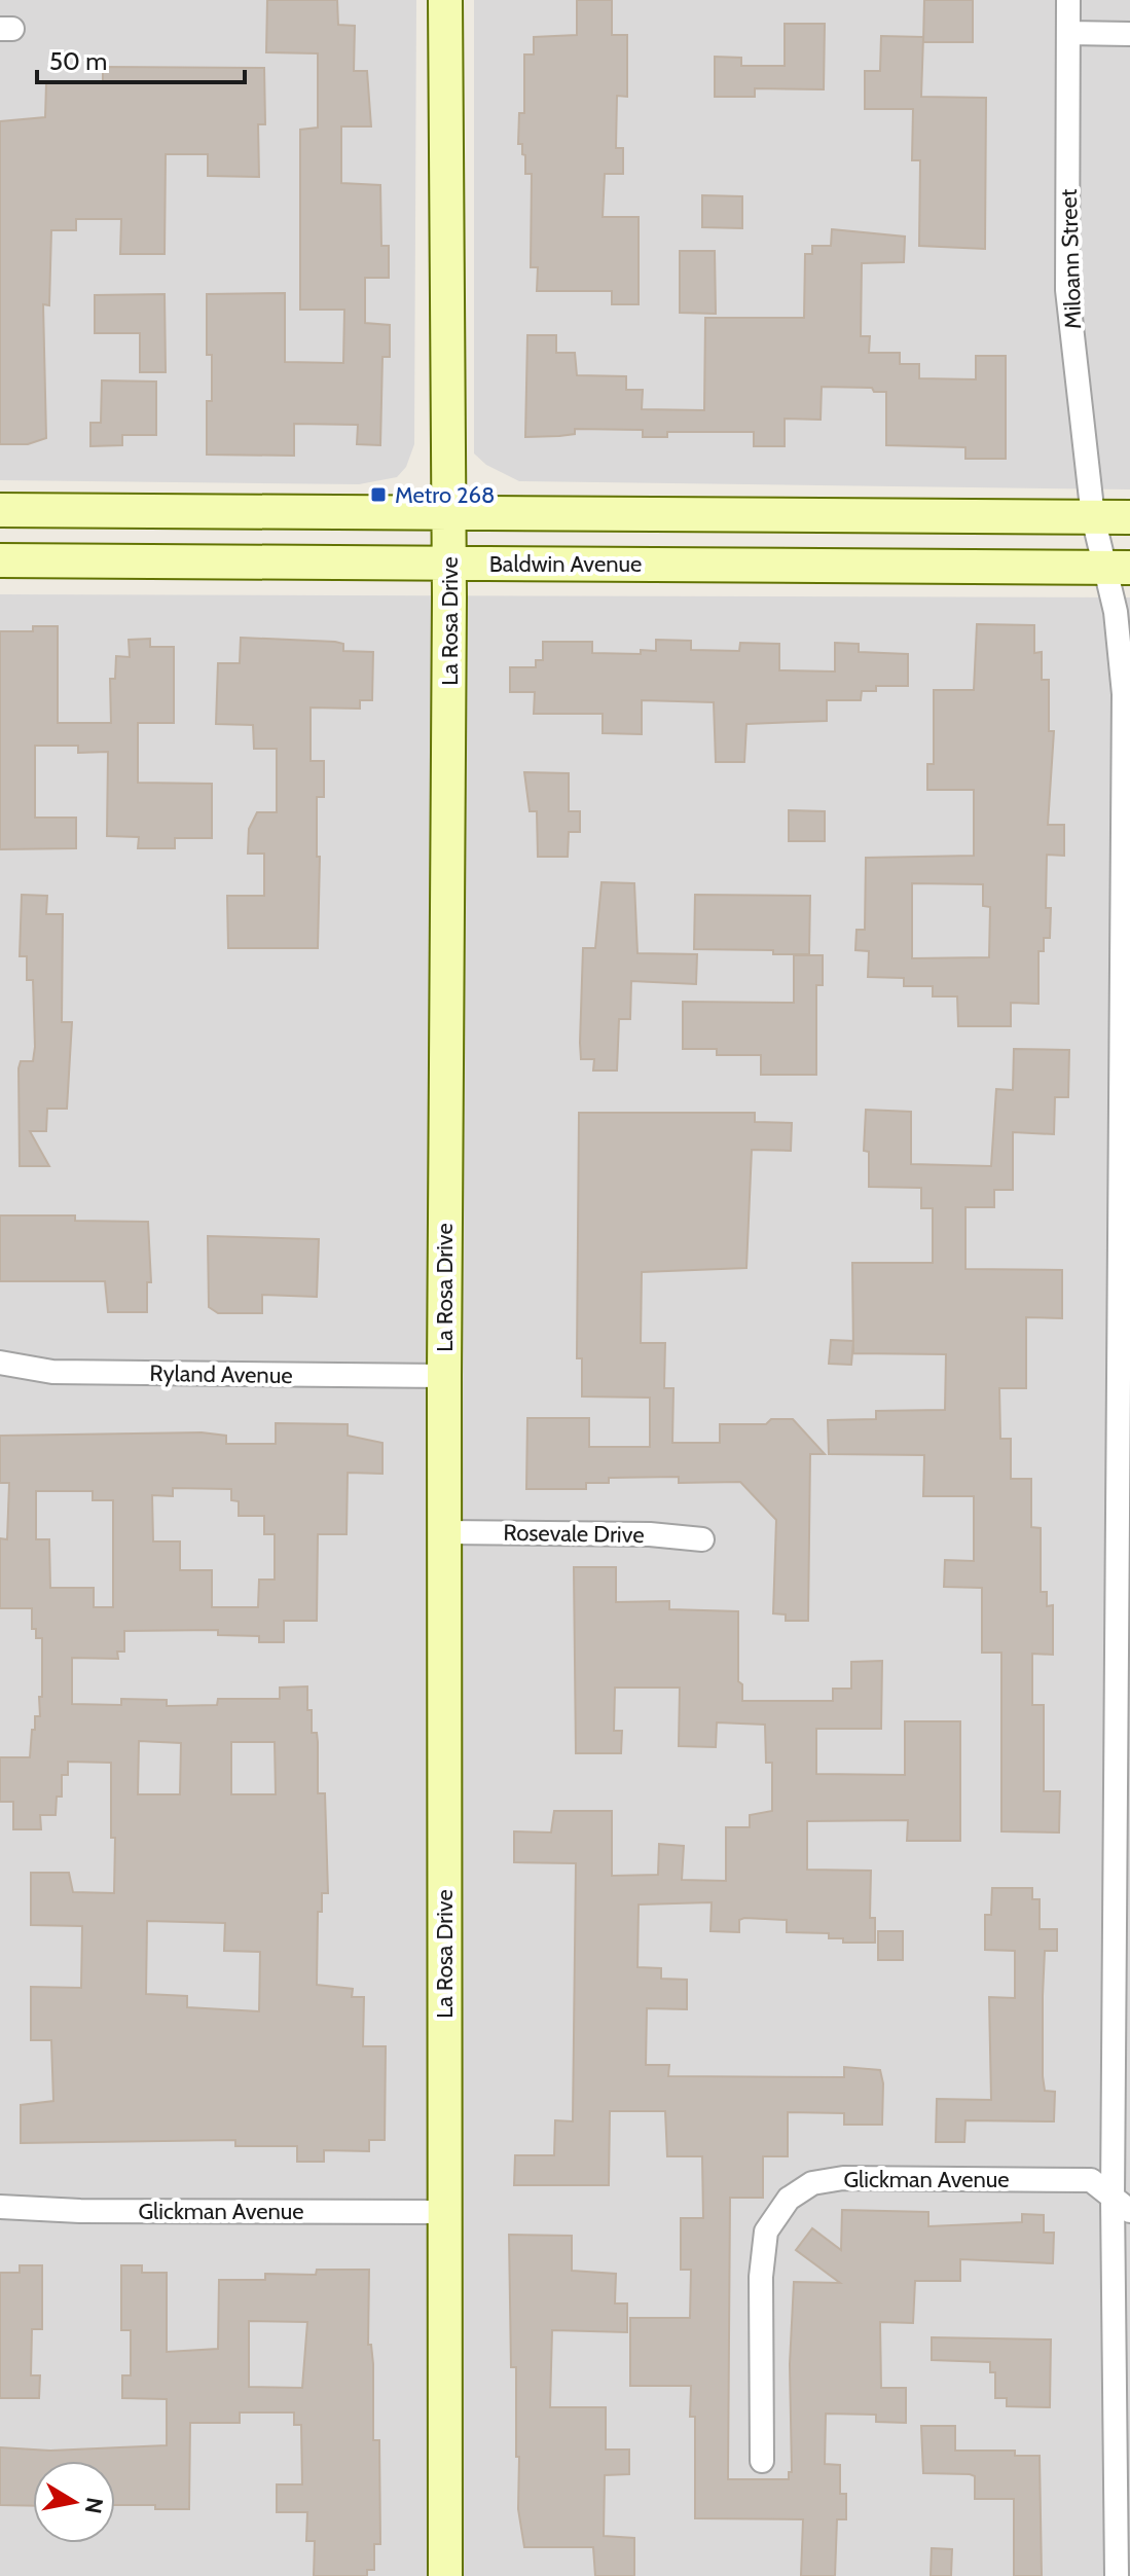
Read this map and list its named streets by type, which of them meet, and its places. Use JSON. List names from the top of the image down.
{
  "streets": {
    "street": [
      "Miloann Street",
      "Baldwin Avenue",
      "La Rosa Drive",
      "Ryland Avenue",
      "Rosevale Drive",
      "Glickman Avenue"
    ]
  },
  "crossings": [
    ["Miloann Street", "Baldwin Avenue"],
    ["Miloann Street", "Glickman Avenue"],
    ["Baldwin Avenue", "La Rosa Drive"],
    ["La Rosa Drive", "Ryland Avenue"],
    ["La Rosa Drive", "Rosevale Drive"],
    ["La Rosa Drive", "Glickman Avenue"]
  ],
  "places": {
    "transit": ["Metro 268"]
  },
  "scale_bar": "50 m",
  "north": "right"
}
